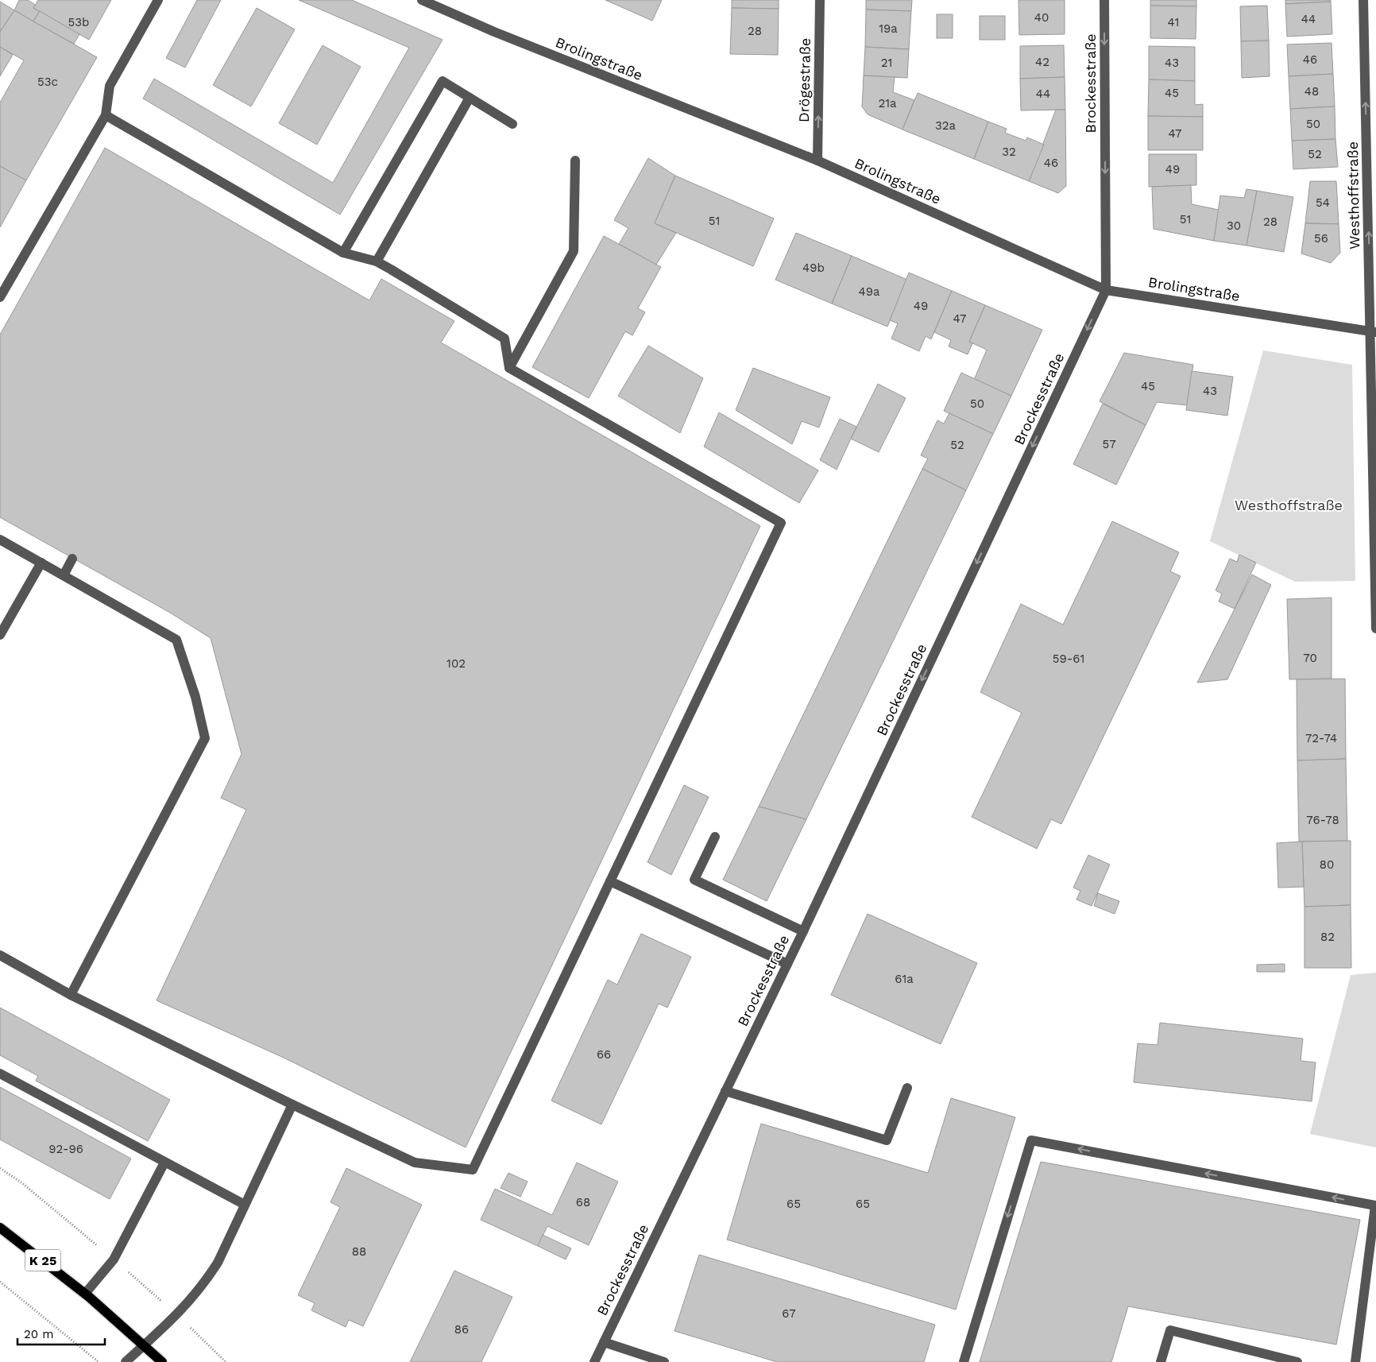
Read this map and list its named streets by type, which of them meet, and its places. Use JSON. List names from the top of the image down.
{
  "streets": {
    "main road": ["K 25"],
    "street": [
      "Brolingstraße",
      "Drögestraße",
      "Brockesstraße",
      "Westhoffstraße"
    ]
  },
  "crossings": [
    ["Brolingstraße", "Drögestraße"],
    ["Brolingstraße", "Brockesstraße"],
    ["Brolingstraße", "Westhoffstraße"]
  ],
  "one_way": ["Drögestraße", "Brockesstraße", "Westhoffstraße"],
  "parks": ["Westhoffstraße"],
  "house_numbers": [
    "40",
    "44",
    "53b",
    "41",
    "19a",
    "28",
    "46",
    "42",
    "21",
    "43",
    "53c",
    "48",
    "45",
    "44",
    "21a",
    "50",
    "32a",
    "47",
    "32",
    "52",
    "46",
    "49",
    "54",
    "51",
    "51",
    "28",
    "30",
    "56",
    "49b",
    "49a",
    "49",
    "47",
    "45",
    "43",
    "50",
    "57",
    "52",
    "70",
    "59-61",
    "102",
    "72-74",
    "76-78",
    "80",
    "82",
    "61a",
    "66",
    "92-96",
    "68",
    "65",
    "65",
    "88",
    "67",
    "86"
  ],
  "scale_bar": "20 m"
}
